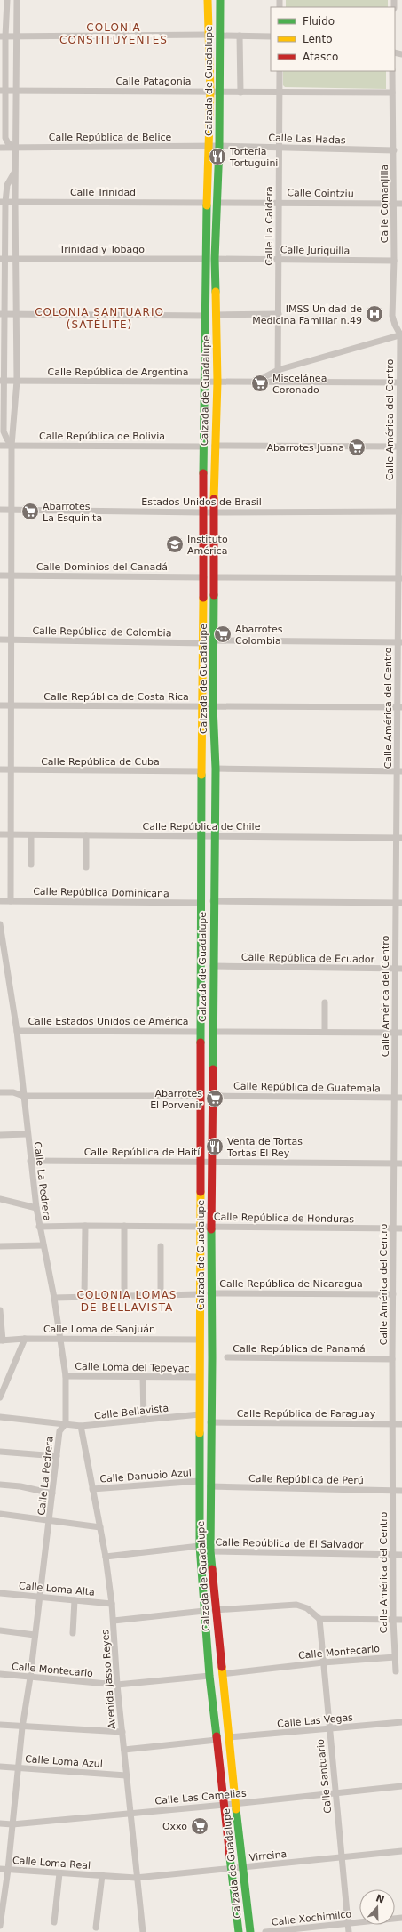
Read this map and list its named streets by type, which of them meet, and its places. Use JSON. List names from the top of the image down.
{
  "streets": {
    "main road": ["Calzada de Guadalupe"],
    "street": [
      "Calle Patagonia",
      "Calle República de Belice",
      "Calle Las Hadas",
      "Calle Trinidad",
      "Calle Cointziu",
      "Calle Comanjilla",
      "Calle La Caldera",
      "Trinidad y Tobago",
      "Calle Juriquilla",
      "Calle República de Argentina",
      "Calle América del Centro",
      "Calle República de Bolivia",
      "Estados Unidos de Brasil",
      "Calle Dominios del Canadá",
      "Calle República de Colombia",
      "Calle República de Costa Rica",
      "Calle República de Cuba",
      "Calle República de Chile",
      "Calle República Dominicana",
      "Calle República de Ecuador",
      "Calle Estados Unidos de América",
      "Calle República de Guatemala",
      "Calle República de Haití",
      "Calle La Pedrera",
      "Calle República de Honduras",
      "Calle República de Nicaragua",
      "Calle Loma de Sanjuán",
      "Calle República de Panamá",
      "Calle Loma del Tepeyac",
      "Calle Bellavista",
      "Calle República de Paraguay",
      "Calle Danubio Azul",
      "Calle República de Perú",
      "Calle República de El Salvador",
      "Calle Loma Alta",
      "Calle Montecarlo",
      "Avenida Jasso Reyes",
      "Calle Las Vegas",
      "Calle Loma Azul",
      "Calle Santuario",
      "Calle Las Camelias",
      "Virreina",
      "Calle Loma Real",
      "Calle Xochimilco"
    ]
  },
  "crossings": [
    ["Calle Patagonia", "Calzada de Guadalupe"],
    ["Calle Patagonia", "Calle Comanjilla"],
    ["Calle Patagonia", "Calle La Caldera"],
    ["Calzada de Guadalupe", "Calle República de Belice"],
    ["Calzada de Guadalupe", "Calle Las Hadas"],
    ["Calzada de Guadalupe", "Calle Trinidad"],
    ["Calzada de Guadalupe", "Calle Cointziu"],
    ["Calzada de Guadalupe", "Trinidad y Tobago"],
    ["Calzada de Guadalupe", "Calle Juriquilla"],
    ["Calzada de Guadalupe", "Calle República de Argentina"],
    ["Calzada de Guadalupe", "Calle República de Bolivia"],
    ["Calzada de Guadalupe", "Estados Unidos de Brasil"],
    ["Calzada de Guadalupe", "Calle Dominios del Canadá"],
    ["Calzada de Guadalupe", "Calle República de Colombia"],
    ["Calzada de Guadalupe", "Calle República de Costa Rica"],
    ["Calzada de Guadalupe", "Calle República de Cuba"],
    ["Calzada de Guadalupe", "Calle República de Chile"],
    ["Calzada de Guadalupe", "Calle República Dominicana"],
    ["Calzada de Guadalupe", "Calle República de Ecuador"],
    ["Calzada de Guadalupe", "Calle Estados Unidos de América"],
    ["Calzada de Guadalupe", "Calle República de Guatemala"],
    ["Calzada de Guadalupe", "Calle República de Haití"],
    ["Calzada de Guadalupe", "Calle República de Honduras"],
    ["Calzada de Guadalupe", "Calle República de Nicaragua"],
    ["Calzada de Guadalupe", "Calle Loma de Sanjuán"],
    ["Calzada de Guadalupe", "Calle República de Panamá"],
    ["Calzada de Guadalupe", "Calle Loma del Tepeyac"],
    ["Calzada de Guadalupe", "Calle Bellavista"],
    ["Calzada de Guadalupe", "Calle República de Paraguay"],
    ["Calzada de Guadalupe", "Calle Danubio Azul"],
    ["Calzada de Guadalupe", "Calle República de Perú"],
    ["Calzada de Guadalupe", "Calle República de El Salvador"],
    ["Calzada de Guadalupe", "Calle Montecarlo"],
    ["Calzada de Guadalupe", "Calle Las Vegas"],
    ["Calzada de Guadalupe", "Calle Las Camelias"],
    ["Calzada de Guadalupe", "Virreina"],
    ["Calle República de Belice", "Calle Las Hadas"],
    ["Calle Las Hadas", "Calle Comanjilla"],
    ["Calle Las Hadas", "Calle La Caldera"],
    ["Calle Cointziu", "Calle Comanjilla"],
    ["Calle Cointziu", "Calle La Caldera"],
    ["Calle Comanjilla", "Calle Juriquilla"],
    ["Calle Comanjilla", "Calle América del Centro"],
    ["Calle La Caldera", "Calle Juriquilla"],
    ["Calle La Caldera", "Calle República de Argentina"],
    ["Calle República de Argentina", "Calle América del Centro"],
    ["Calle América del Centro", "Estados Unidos de Brasil"],
    ["Calle América del Centro", "Calle República de Costa Rica"],
    ["Calle América del Centro", "Calle República de Chile"],
    ["Calle América del Centro", "Calle República de Ecuador"],
    ["Calle América del Centro", "Calle República de Guatemala"],
    ["Calle América del Centro", "Calle República de Haití"],
    ["Calle América del Centro", "Calle República de Honduras"],
    ["Calle América del Centro", "Calle República de Nicaragua"],
    ["Calle América del Centro", "Calle República de Panamá"],
    ["Calle América del Centro", "Calle República de Paraguay"],
    ["Calle América del Centro", "Calle República de Perú"],
    ["Calle América del Centro", "Calle República de El Salvador"],
    ["Calle América del Centro", "Calle Montecarlo"],
    ["Calle Estados Unidos de América", "Calle La Pedrera"],
    ["Calle República de Haití", "Calle La Pedrera"],
    ["Calle La Pedrera", "Calle República de Honduras"],
    ["Calle La Pedrera", "Calle Loma de Sanjuán"],
    ["Calle La Pedrera", "Calle Loma del Tepeyac"],
    ["Calle La Pedrera", "Calle Bellavista"],
    ["Calle La Pedrera", "Calle Loma Alta"],
    ["Calle La Pedrera", "Calle Montecarlo"],
    ["Calle La Pedrera", "Calle Loma Azul"],
    ["Calle La Pedrera", "Calle Las Camelias"],
    ["Calle La Pedrera", "Calle Loma Real"],
    ["Calle Bellavista", "Avenida Jasso Reyes"],
    ["Calle Danubio Azul", "Avenida Jasso Reyes"],
    ["Calle Loma Alta", "Avenida Jasso Reyes"],
    ["Calle Montecarlo", "Avenida Jasso Reyes"],
    ["Calle Montecarlo", "Calle Santuario"],
    ["Avenida Jasso Reyes", "Calle Loma Azul"],
    ["Avenida Jasso Reyes", "Calle Las Camelias"],
    ["Avenida Jasso Reyes", "Virreina"],
    ["Avenida Jasso Reyes", "Calle Loma Real"],
    ["Calle Las Vegas", "Calle Santuario"],
    ["Calle Santuario", "Calle Las Camelias"],
    ["Calle Santuario", "Virreina"],
    ["Calle Santuario", "Calle Xochimilco"],
    ["Virreina", "Calle Loma Real"]
  ],
  "districts": ["COLONIA CONSTITUYENTES", "COLONIA SANTUARIO (SATÉLITE)", "COLONIA LOMAS DE BELLAVISTA"],
  "places": {
    "restaurant": ["Torteria Tortuguini", "Venta de Tortas Tortas El Rey"],
    "hospital": ["IMSS Unidad de Medicina Familiar n.49"],
    "supermarket": [
      "Miscelánea Coronado",
      "Abarrotes Juana",
      "Abarrotes La Esquinita",
      "Abarrotes Colombia",
      "Abarrotes El Porvenir",
      "Oxxo"
    ],
    "school or university": ["Instituto América"]
  },
  "legend": ["Fluido", "Lento", "Atasco"],
  "north": "top"
}
